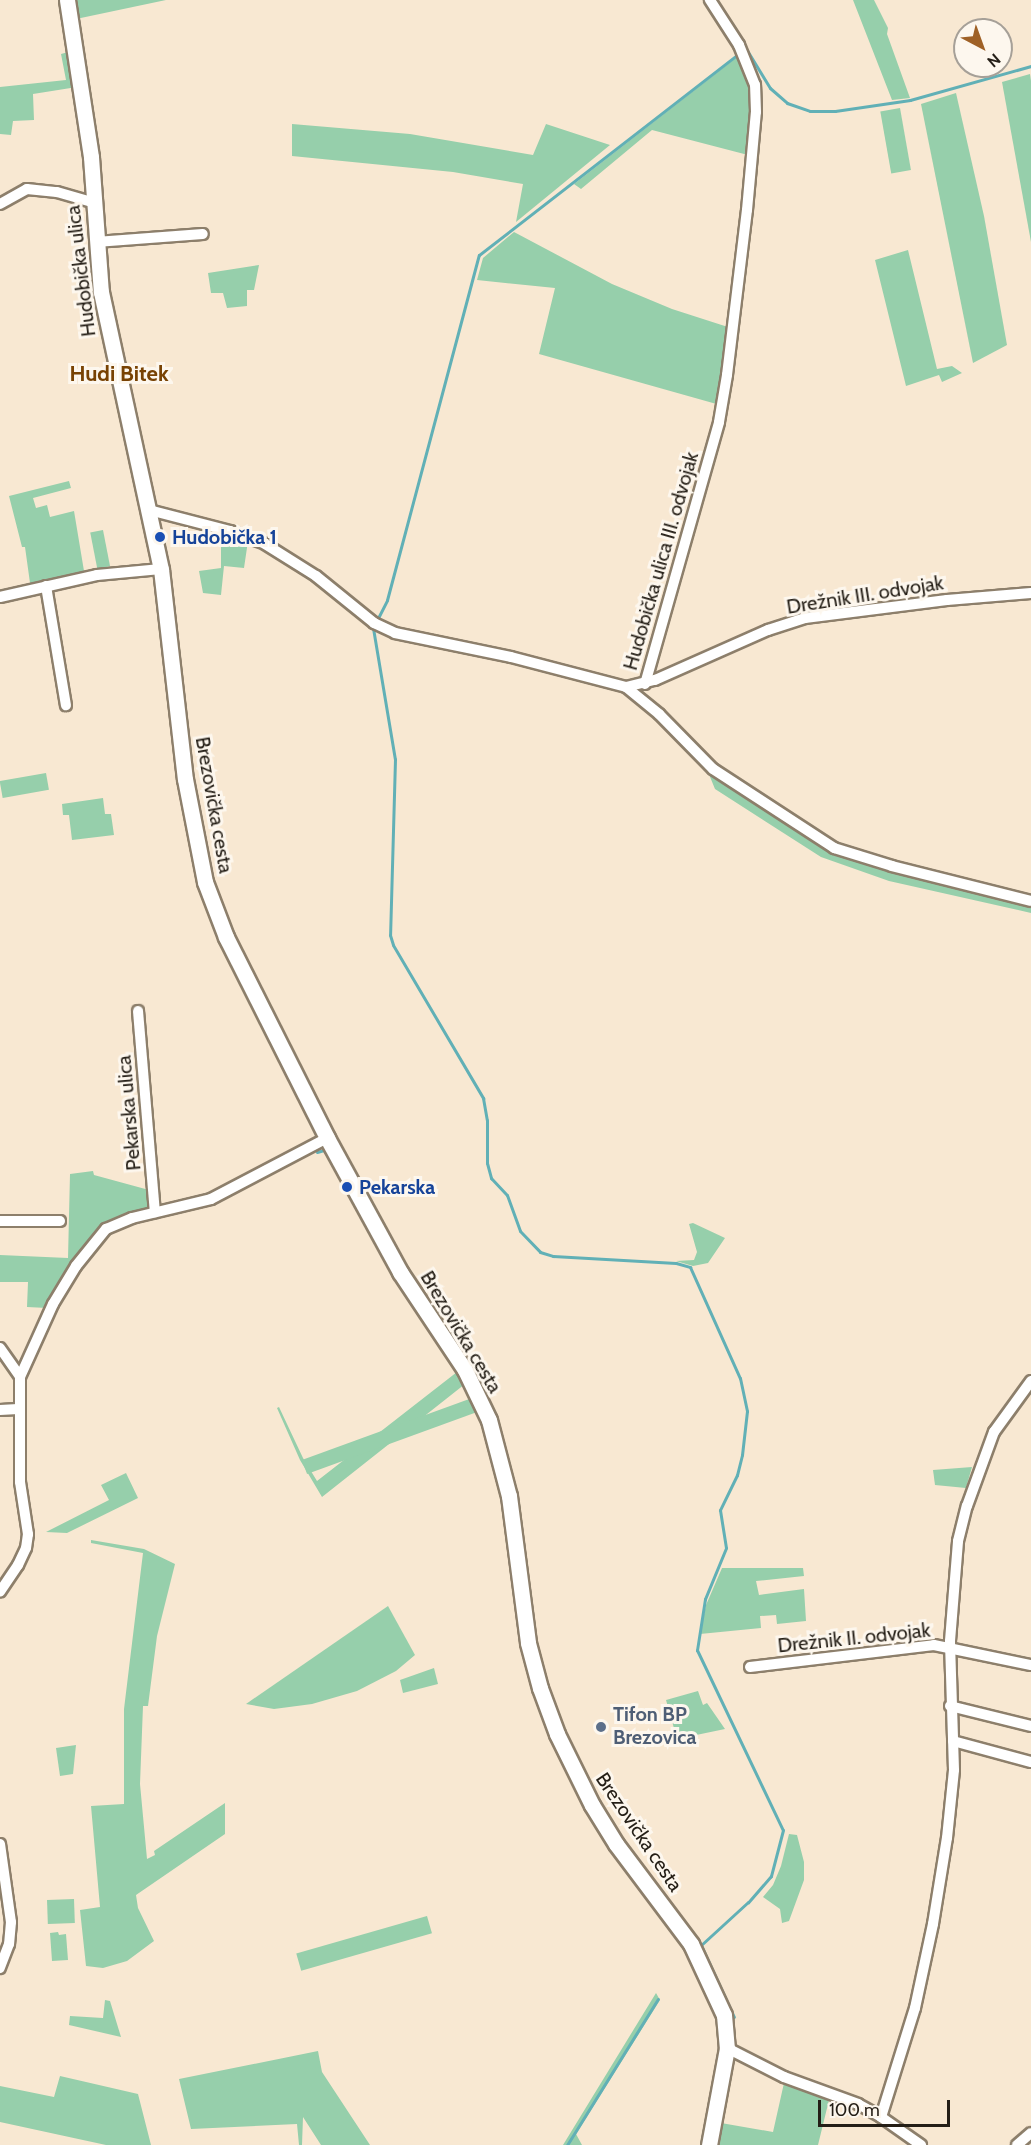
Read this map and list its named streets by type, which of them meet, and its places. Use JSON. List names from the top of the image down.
{
  "streets": {
    "main road": ["Hudobička ulica", "Brezovička cesta"],
    "street": [
      "Hudobička ulica III. odvojak",
      "Drežnik III. odvojak",
      "Pekarska ulica",
      "Drežnik II. odvojak"
    ]
  },
  "crossings": [
    ["Hudobička ulica", "Hudobička ulica III. odvojak"],
    ["Hudobička ulica", "Brezovička cesta"],
    ["Hudobička ulica III. odvojak", "Drežnik III. odvojak"]
  ],
  "districts": ["Hudi Bitek"],
  "places": ["Hudobička 1", "Pekarska", "Tifon BP Brezovica"],
  "scale_bar": "100 m",
  "north": "bottom right"
}
